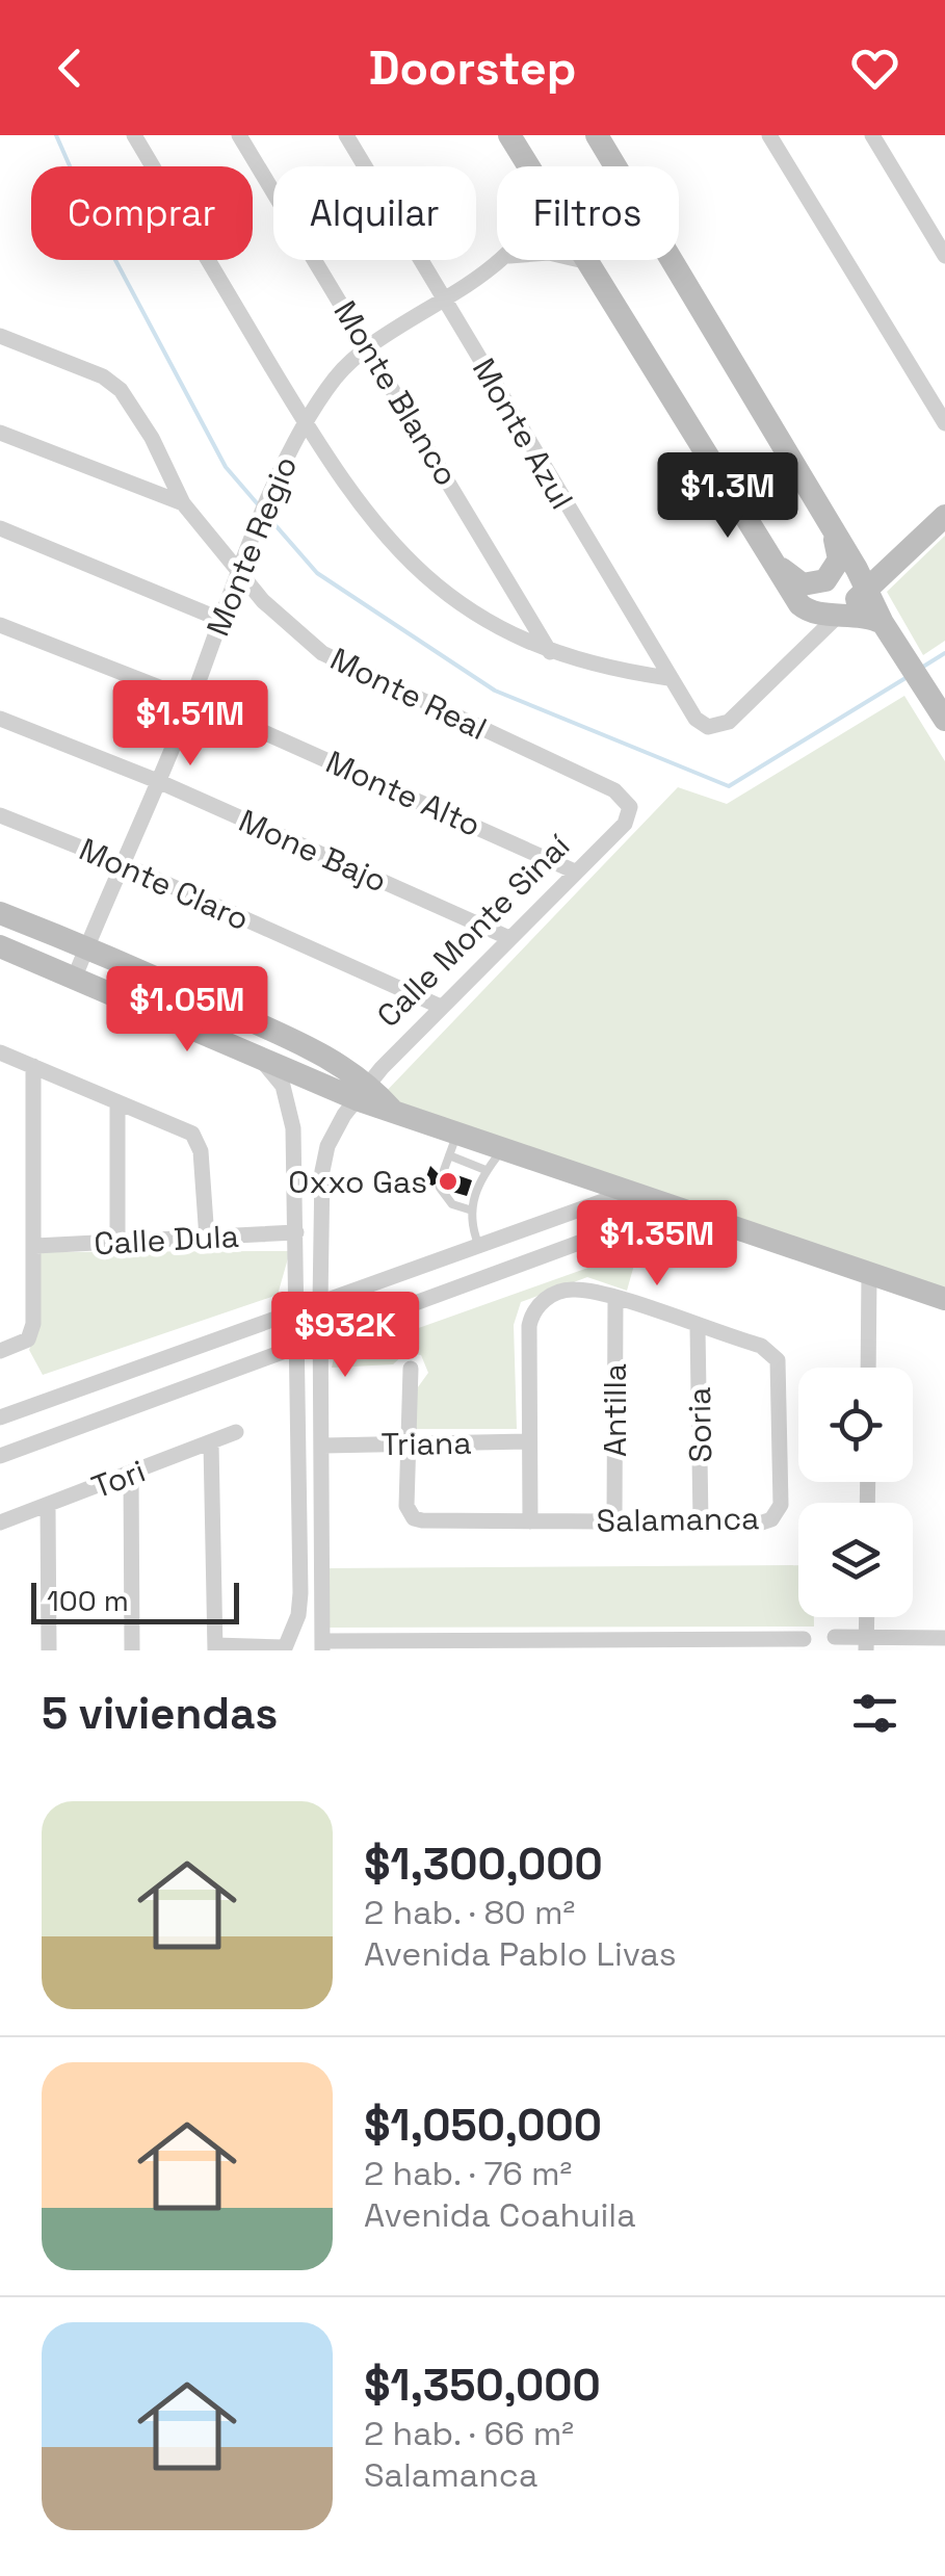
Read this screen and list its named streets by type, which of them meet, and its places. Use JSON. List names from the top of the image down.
{
  "streets": {
    "street": [
      "Monte Blanco",
      "Monte Azul",
      "Monte Regio",
      "Monte Real",
      "Monte Alto",
      "Mone Bajo",
      "Monte Claro",
      "Calle Monte Sinaí",
      "Calle Dula",
      "Antilla",
      "Soria",
      "Triana",
      "Tori",
      "Salamanca"
    ]
  },
  "crossings": [
    ["Monte Blanco", "Monte Regio"],
    ["Monte Azul", "Monte Regio"],
    ["Monte Regio", "Monte Real"],
    ["Monte Regio", "Monte Alto"],
    ["Monte Regio", "Mone Bajo"],
    ["Monte Regio", "Monte Claro"],
    ["Monte Real", "Calle Monte Sinaí"],
    ["Monte Alto", "Calle Monte Sinaí"],
    ["Mone Bajo", "Calle Monte Sinaí"],
    ["Monte Claro", "Calle Monte Sinaí"],
    ["Calle Monte Sinaí", "Triana"],
    ["Antilla", "Salamanca"],
    ["Soria", "Salamanca"],
    ["Triana", "Salamanca"]
  ],
  "places": ["Oxxo Gas"],
  "scale_bar": "100 m",
  "page": {
    "header": "Doorstep",
    "chip": ["Comprar", "Alquilar", "Filtros"],
    "price": [
      "$1.3M",
      "$1.51M",
      "$1.05M",
      "$1.35M",
      "$932K"
    ],
    "scale": "100 m",
    "heading": "5 viviendas",
    "list": [
      {
        "name": "$1,300,000",
        "note": "2 hab. · 80 m² · Avenida Pablo Livas"
      },
      {
        "name": "$1,050,000",
        "note": "2 hab. · 76 m² · Avenida Coahuila"
      },
      {
        "name": "$1,350,000",
        "note": "2 hab. · 66 m² · Salamanca"
      }
    ]
  }
}
